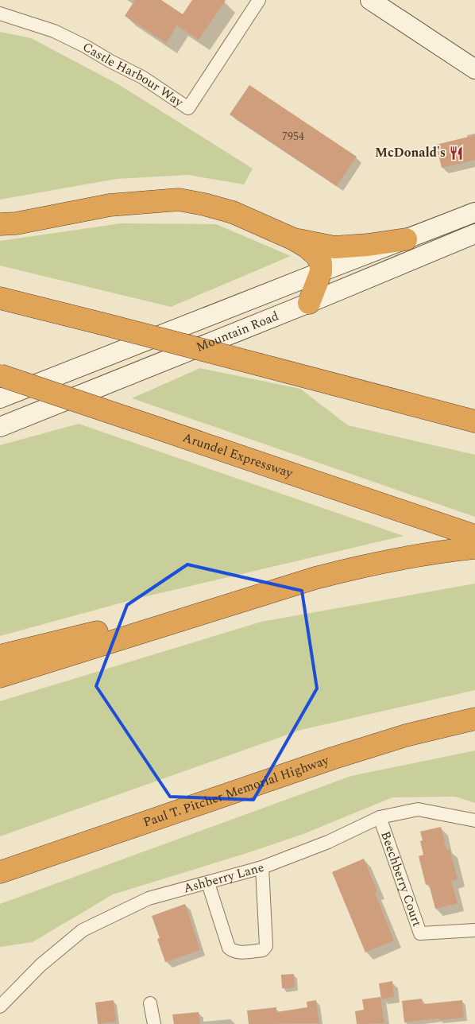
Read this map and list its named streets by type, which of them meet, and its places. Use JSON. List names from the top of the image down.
{
  "streets": {
    "highway": ["Arundel Expressway", "Paul T. Pitcher Memorial Highway"],
    "main road": ["Mountain Road"],
    "street": ["Castle Harbour Way", "Ashberry Lane", "Beechberry Court"]
  },
  "crossings": [
    ["Ashberry Lane", "Beechberry Court"]
  ],
  "places": {
    "restaurant": ["McDonald's"]
  },
  "house_numbers": ["7954"]
}
